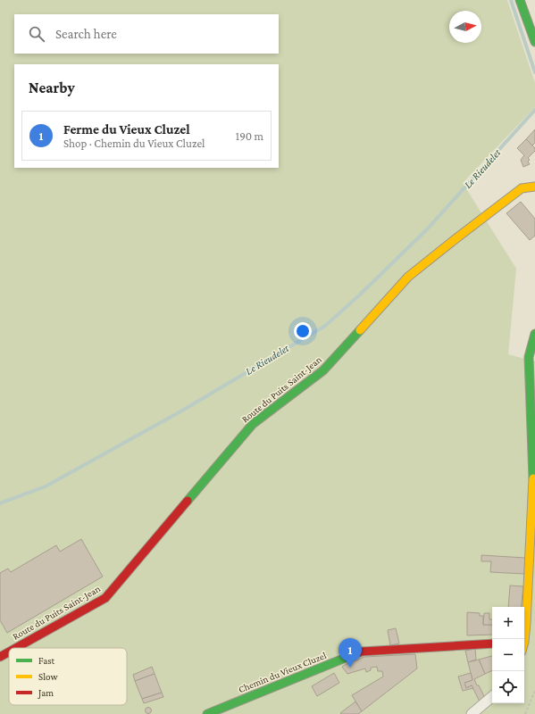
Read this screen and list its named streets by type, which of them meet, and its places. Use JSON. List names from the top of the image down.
{
  "streets": {
    "street": ["Route du Puits Saint-Jean", "Chemin du Vieux Cluzel"]
  },
  "water": ["Le Rieudelet"],
  "legend": ["Fast", "Slow", "Jam"],
  "north": "right",
  "page": {
    "search": "Search here",
    "heading": "Nearby",
    "list": [
      {
        "mark": "1",
        "name": "Ferme du Vieux Cluzel",
        "note": "Shop · Chemin du Vieux Cluzel",
        "value": "190 m"
      }
    ],
    "map_buttons": ["+", "−"],
    "pins": "1"
  }
}
